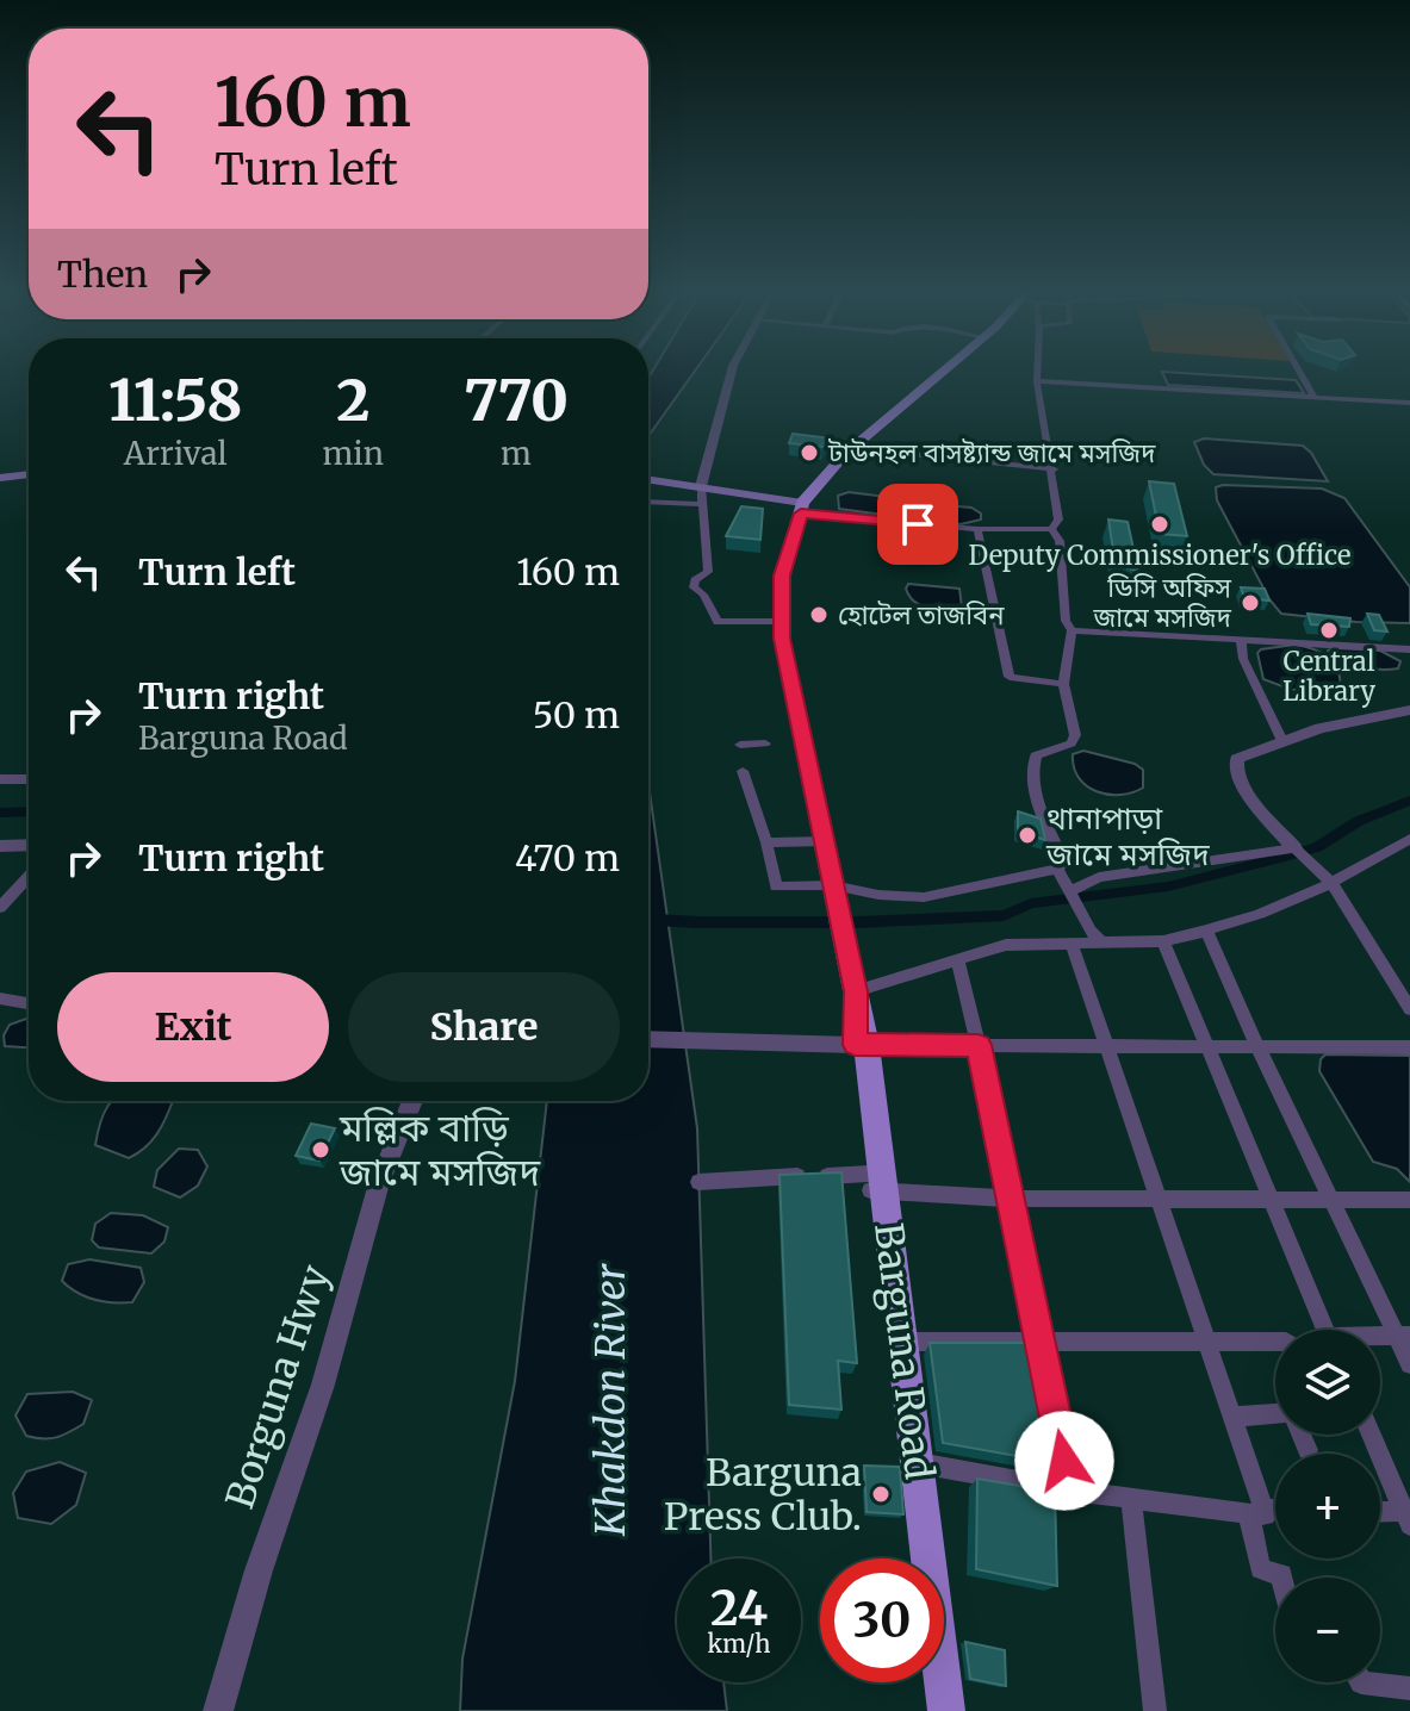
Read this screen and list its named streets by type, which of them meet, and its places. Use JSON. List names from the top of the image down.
{
  "streets": {
    "main road": ["Barguna Road"],
    "street": ["Borguna Hwy"]
  },
  "water": ["Khakdon River"],
  "places": [
    "টাউনহল বাসষ্ট্যান্ড জামে মসজিদ",
    "Deputy Commissioner's Office",
    "ডিসি অফিস জামে মসজিদ",
    "হোটেল তাজবিন",
    "Central Library",
    "থানাপাড়া জামে মসজিদ",
    "মল্লিক বাড়ি জামে মসজিদ",
    "Barguna Press Club."
  ],
  "page": {
    "turn": ["160 m", "Turn left"],
    "then": "Then",
    "eta": [
      "11:58",
      "Arrival",
      "2",
      "min",
      "770",
      "m"
    ],
    "list": [
      {
        "name": "Turn left",
        "value": "160 m"
      },
      {
        "name": "Turn right",
        "note": "Barguna Road",
        "value": "50 m"
      },
      {
        "name": "Turn right",
        "value": "470 m"
      }
    ],
    "buttons": ["Exit", "Share"],
    "map_buttons": ["+", "−"],
    "speed": "24 km/h",
    "limit": "30"
  }
}
